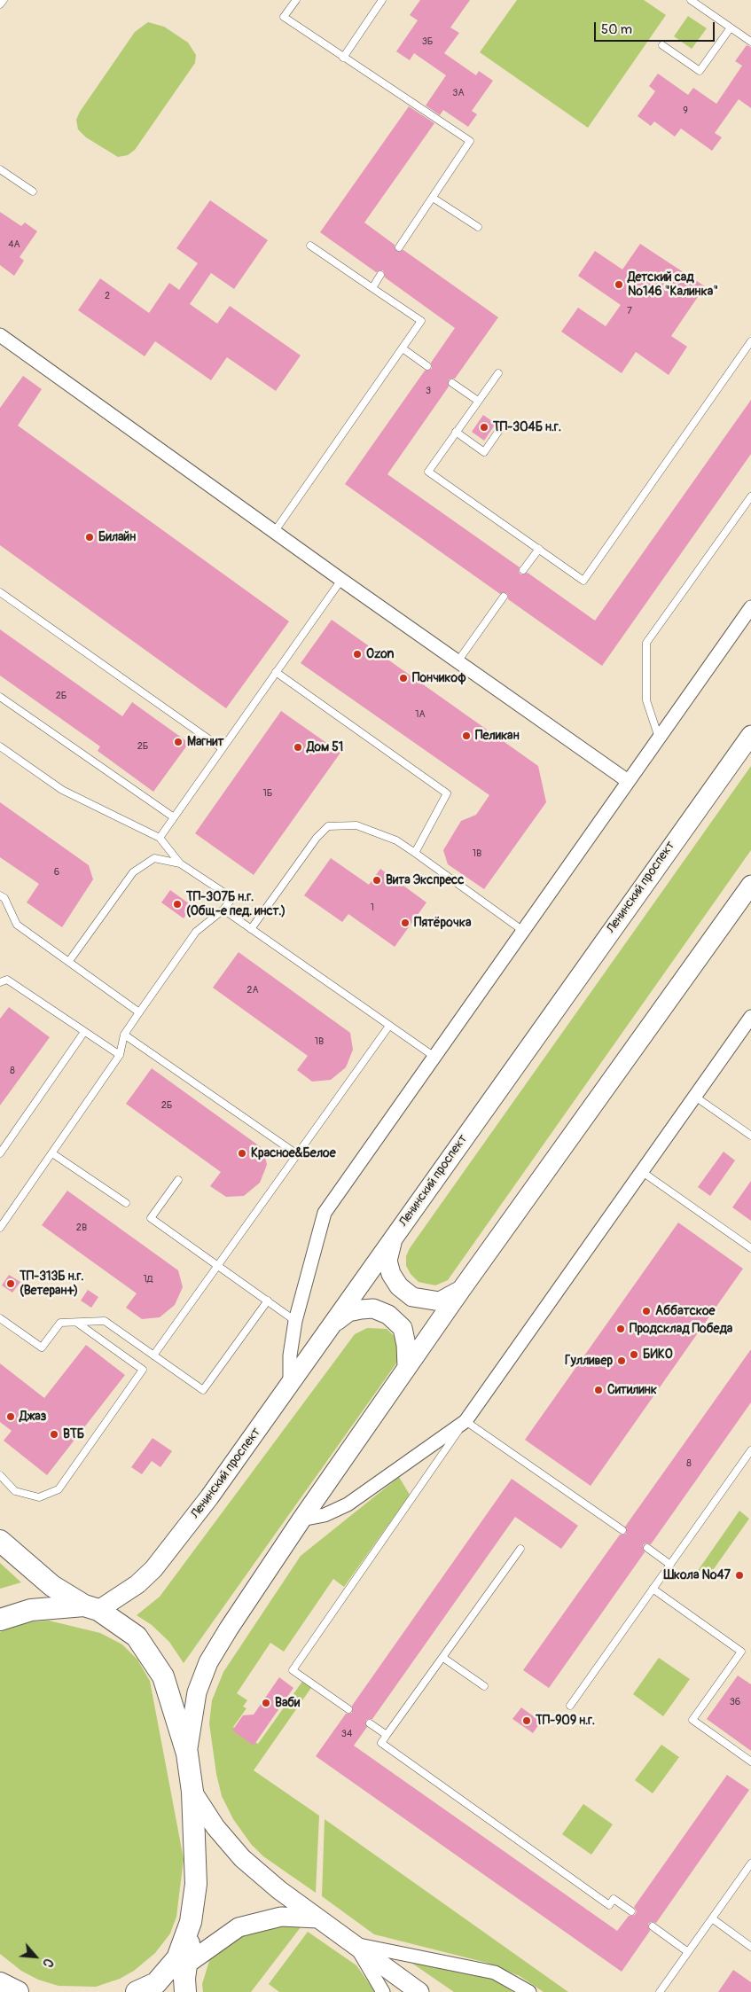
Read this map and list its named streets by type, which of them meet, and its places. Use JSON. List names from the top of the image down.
{
  "streets": {
    "main road": ["Ленинский проспект"]
  },
  "places": [
    "Детский сад №146 \"Калинка\"",
    "ТП-304Б н.г.",
    "Билайн",
    "Ozon",
    "Пончикоф",
    "Пеликан",
    "Магнит",
    "Дом 51",
    "Вита Экспресс",
    "ТП-307Б н.г. (Общ-е пед. инст.)",
    "Пятёрочка",
    "Красное&Белое",
    "ТП-313Б н.г. (Ветеран+)",
    "Аббатское",
    "Продсклад Победа",
    "БИКО",
    "Гулливер",
    "Ситилинк",
    "Джаз",
    "ВТБ",
    "Школа №47",
    "Ваби",
    "ТП-909 н.г."
  ],
  "house_numbers": [
    "3Б",
    "3А",
    "9",
    "4А",
    "2",
    "7",
    "3",
    "2Б",
    "1А",
    "2Б",
    "1Б",
    "1В",
    "6",
    "1",
    "2А",
    "1В",
    "8",
    "2Б",
    "2В",
    "1Д",
    "8",
    "36",
    "34"
  ],
  "scale_bar": "50 m",
  "north": "bottom right"
}
